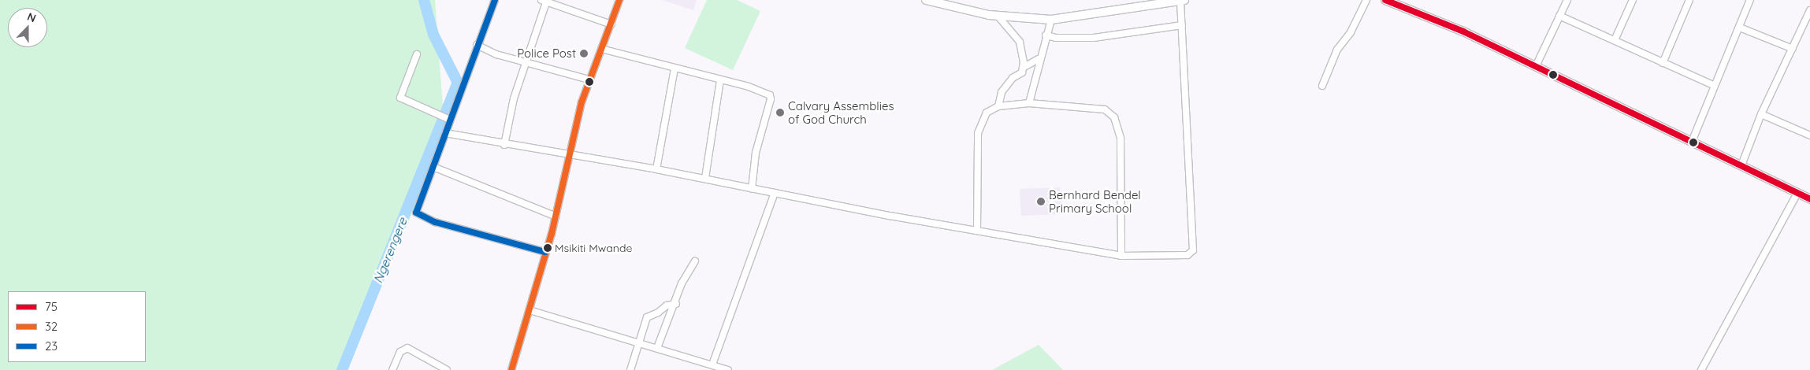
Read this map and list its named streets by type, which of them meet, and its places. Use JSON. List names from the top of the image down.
{
  "water": ["Ngerengere"],
  "places": [
    "Police Post",
    "Calvary Assemblies of God Church",
    "Bernhard Bendel Primary School",
    "Msikiti Mwande"
  ],
  "lines": ["transit line 75", "transit line 32", "transit line 23"],
  "legend": ["75", "32", "23"],
  "north": "top"
}
